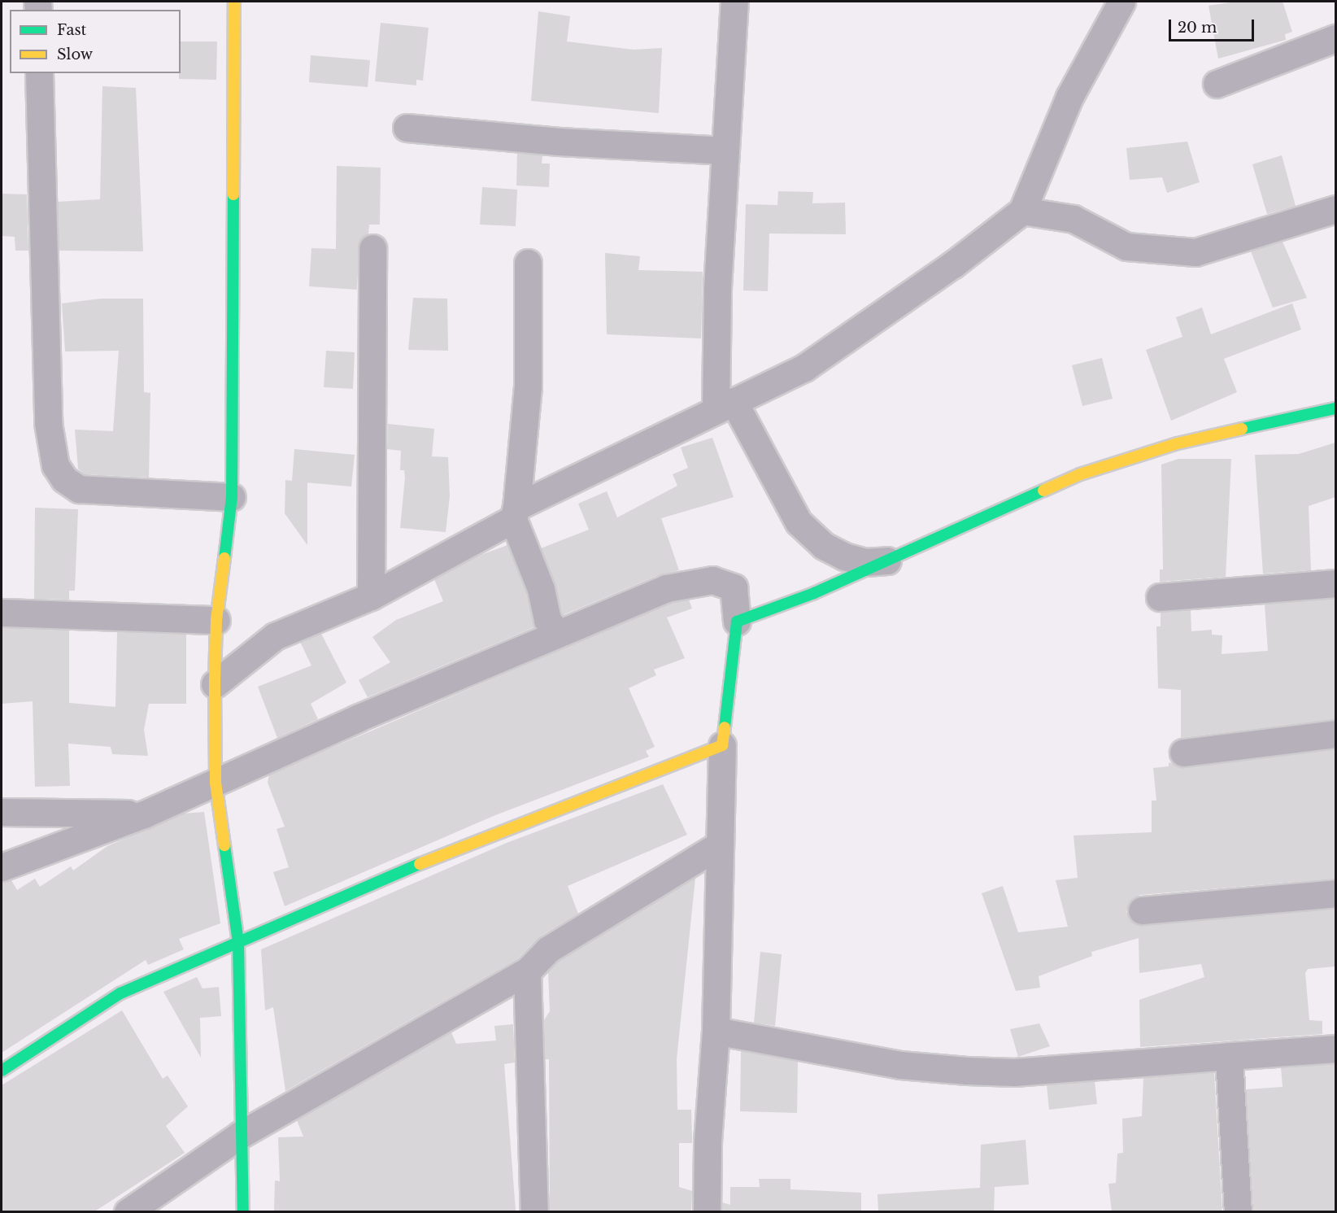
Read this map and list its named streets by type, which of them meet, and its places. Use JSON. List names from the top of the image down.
{
  "legend": ["Fast", "Slow"],
  "scale_bar": "20 m"
}
